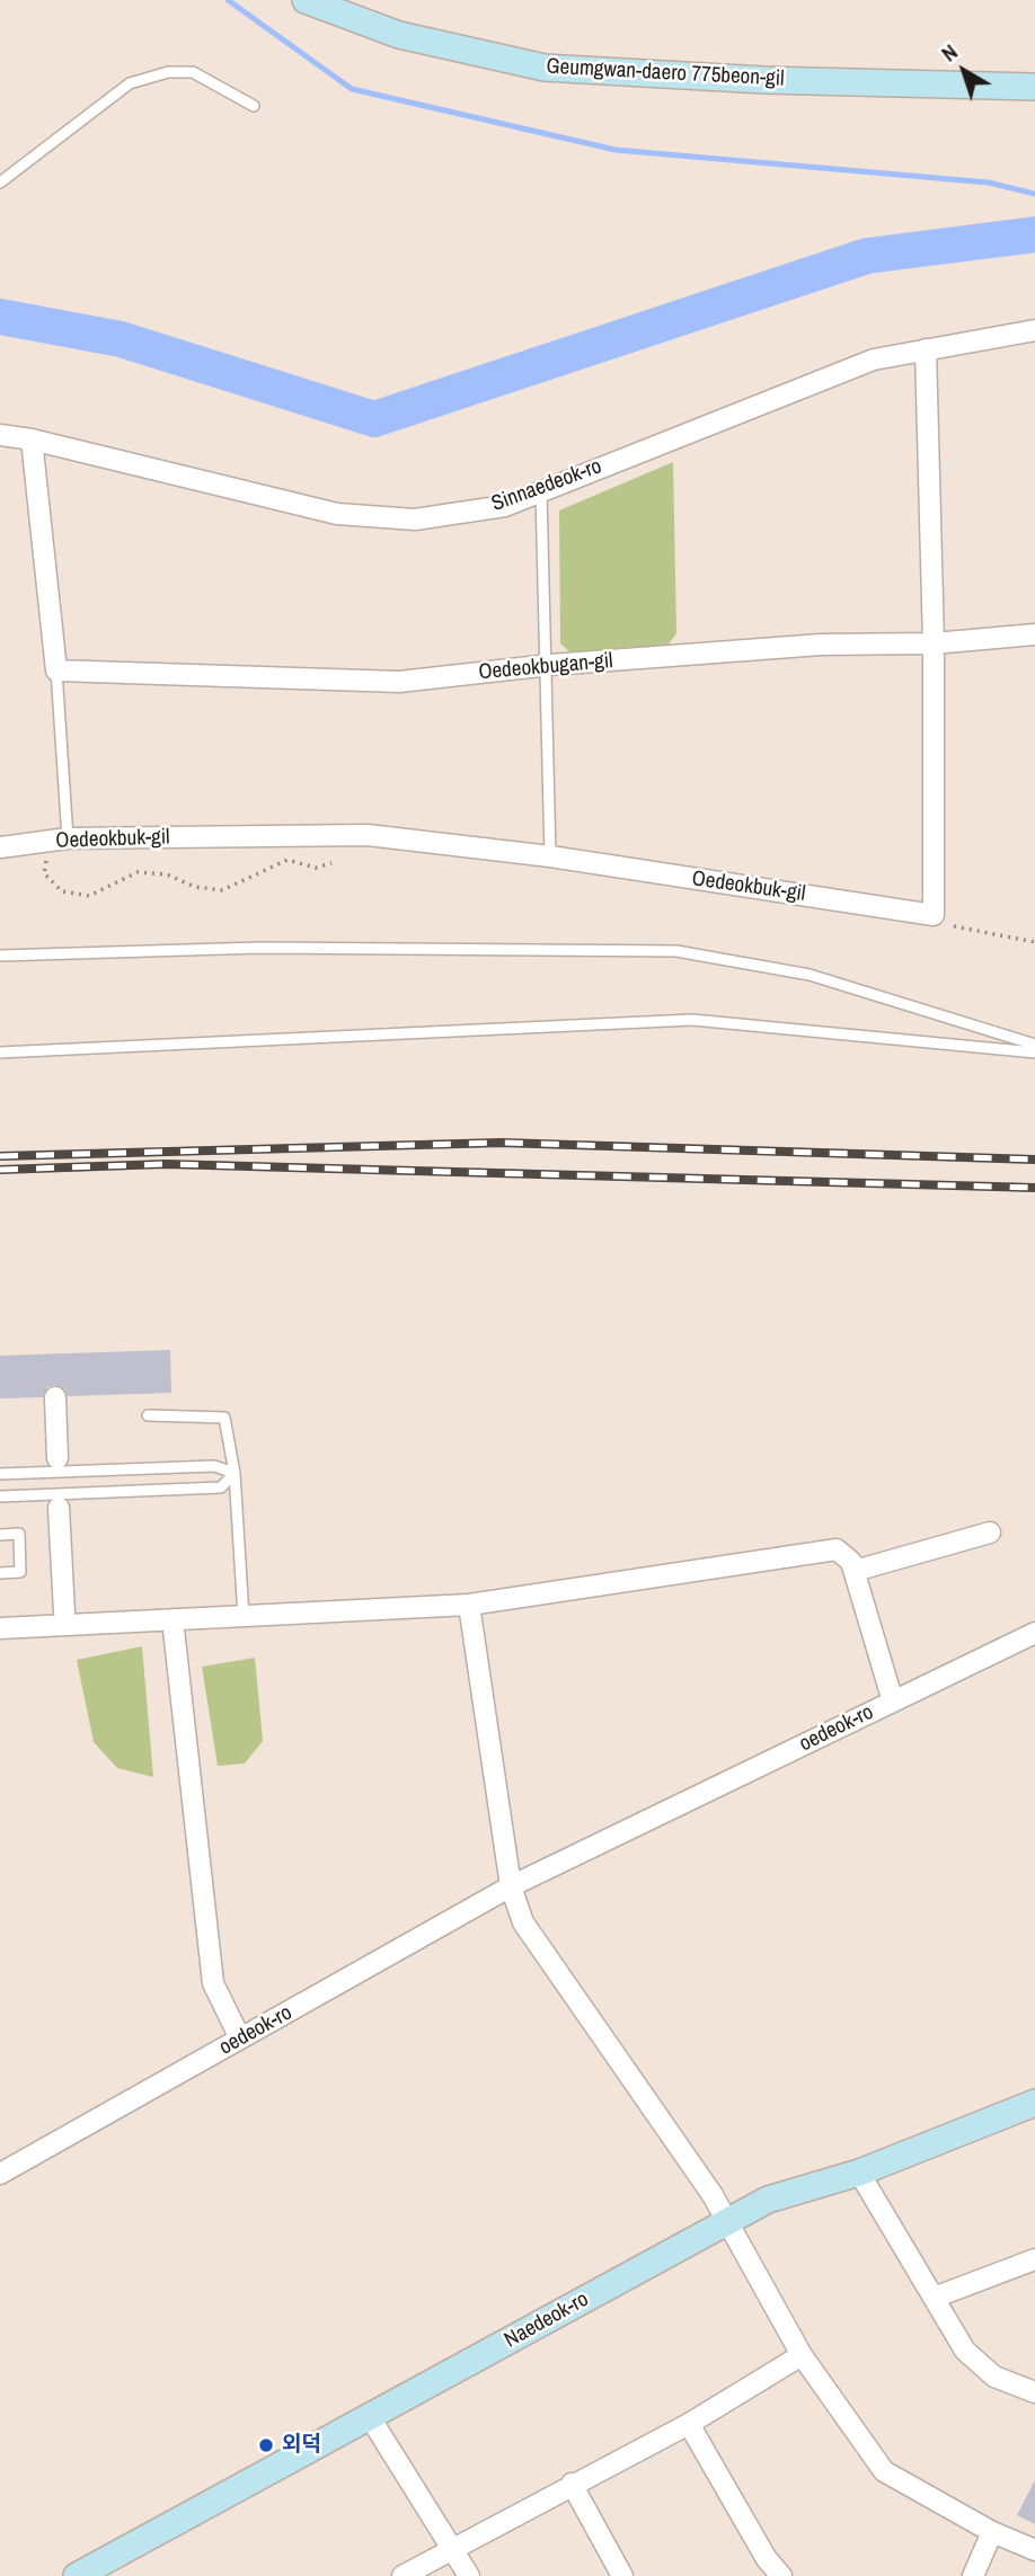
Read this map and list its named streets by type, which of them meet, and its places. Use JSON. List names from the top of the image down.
{
  "streets": {
    "street": [
      "Geumgwan-daero 775beon-gil",
      "Sinnaedeok-ro",
      "Oedeokbugan-gil",
      "Oedeokbuk-gil",
      "oedeok-ro",
      "Naedeok-ro"
    ]
  },
  "crossings": [
    ["Sinnaedeok-ro", "Oedeokbuk-gil"],
    ["Oedeokbugan-gil", "Oedeokbuk-gil"]
  ],
  "places": ["외덕"],
  "north": "top left"
}
